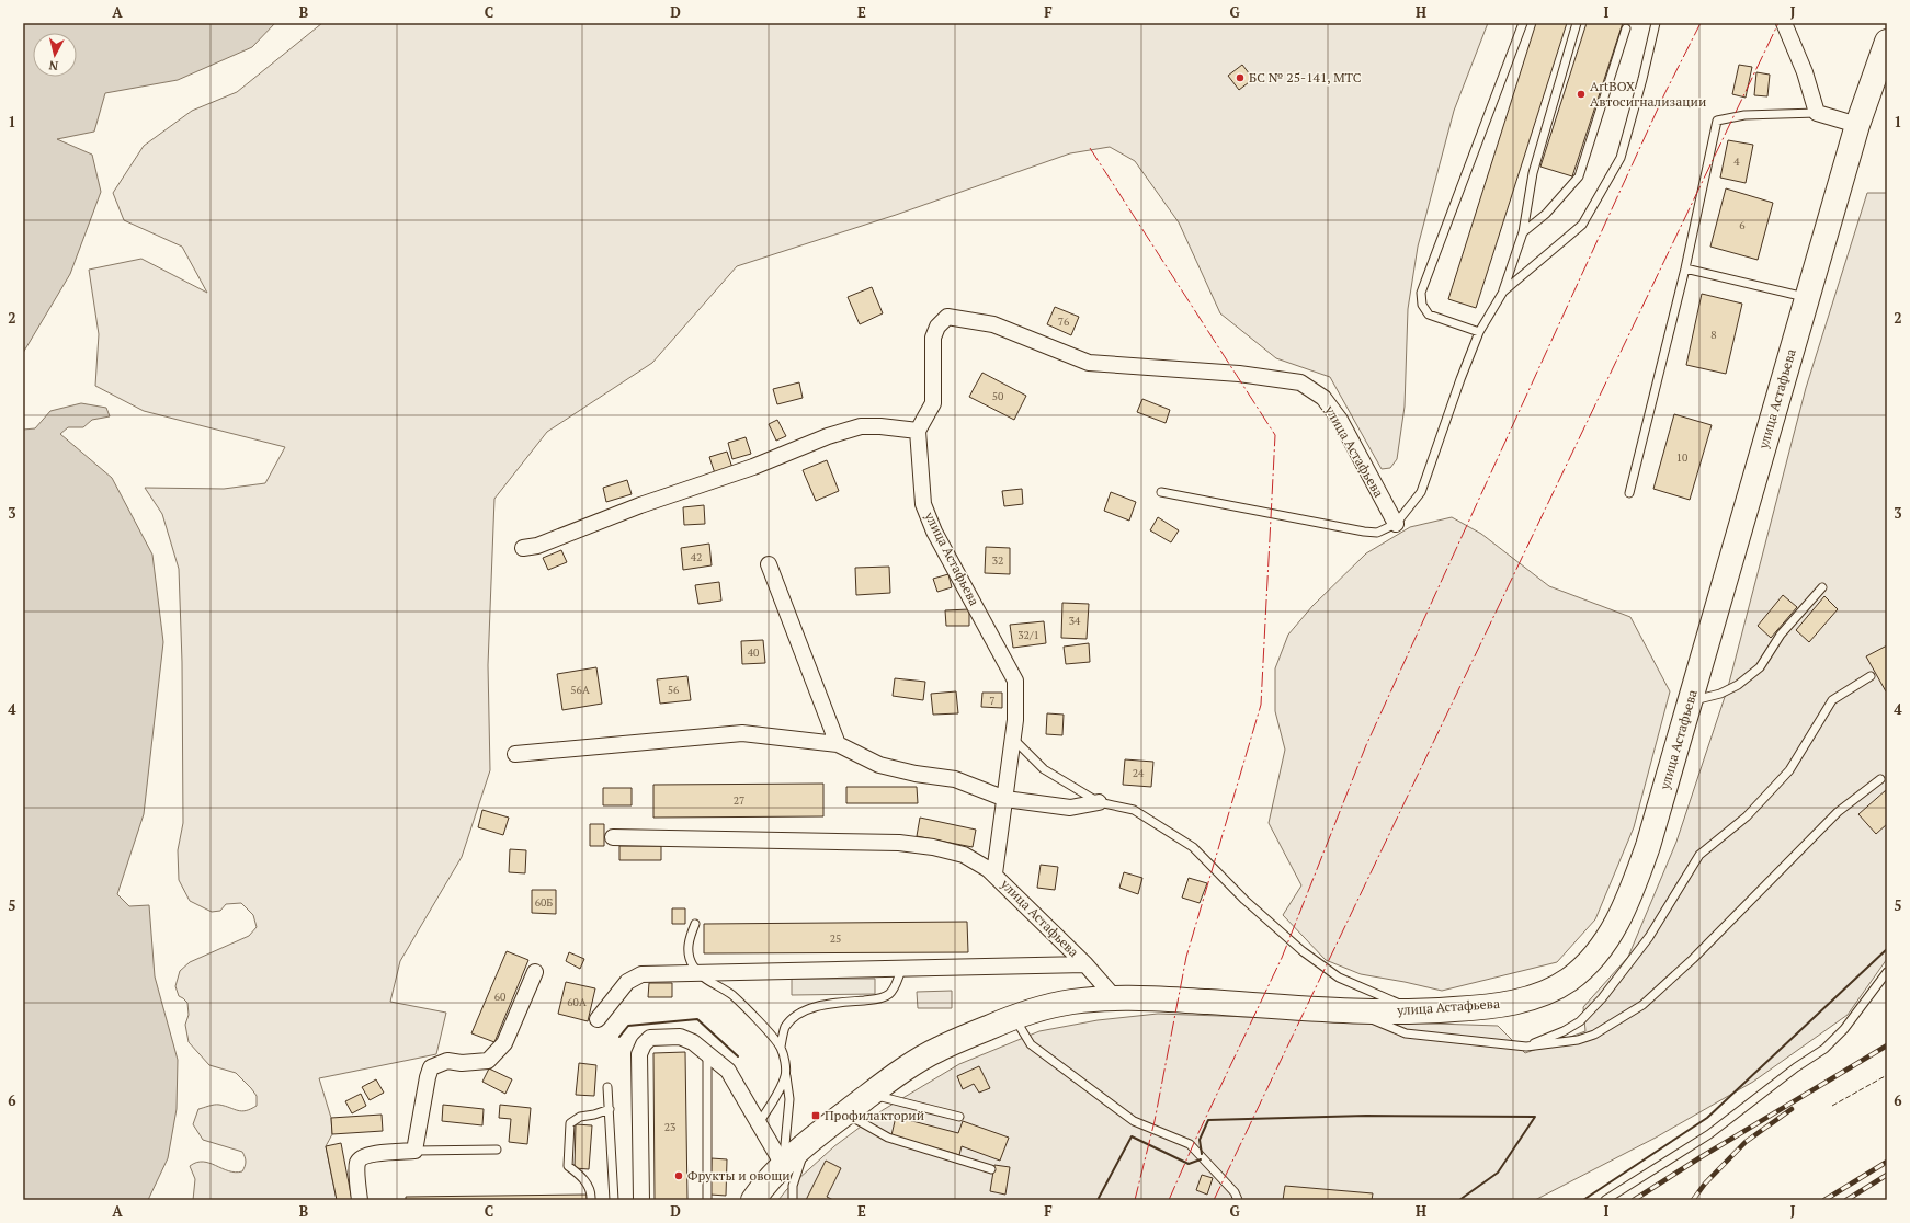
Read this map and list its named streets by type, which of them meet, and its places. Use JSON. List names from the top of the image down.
{
  "streets": {
    "main road": ["улица Астафьева"]
  },
  "places": {
    "other": ["БС № 25-141, МТС", "ArtBOX Автосигнализации", "Фрукты и овощи"],
    "transit": ["Профилакторий"]
  },
  "house_numbers": [
    "4",
    "6",
    "76",
    "8",
    "50",
    "10",
    "42",
    "32",
    "34",
    "32/1",
    "40",
    "56А",
    "56",
    "7",
    "24",
    "27",
    "60Б",
    "25",
    "60",
    "60А",
    "23"
  ],
  "north": "bottom",
  "grid": {
    "columns": [
      "A",
      "B",
      "C",
      "D",
      "E",
      "F",
      "G",
      "H",
      "I",
      "J"
    ],
    "rows": [
      "1",
      "2",
      "3",
      "4",
      "5",
      "6"
    ]
  }
}
